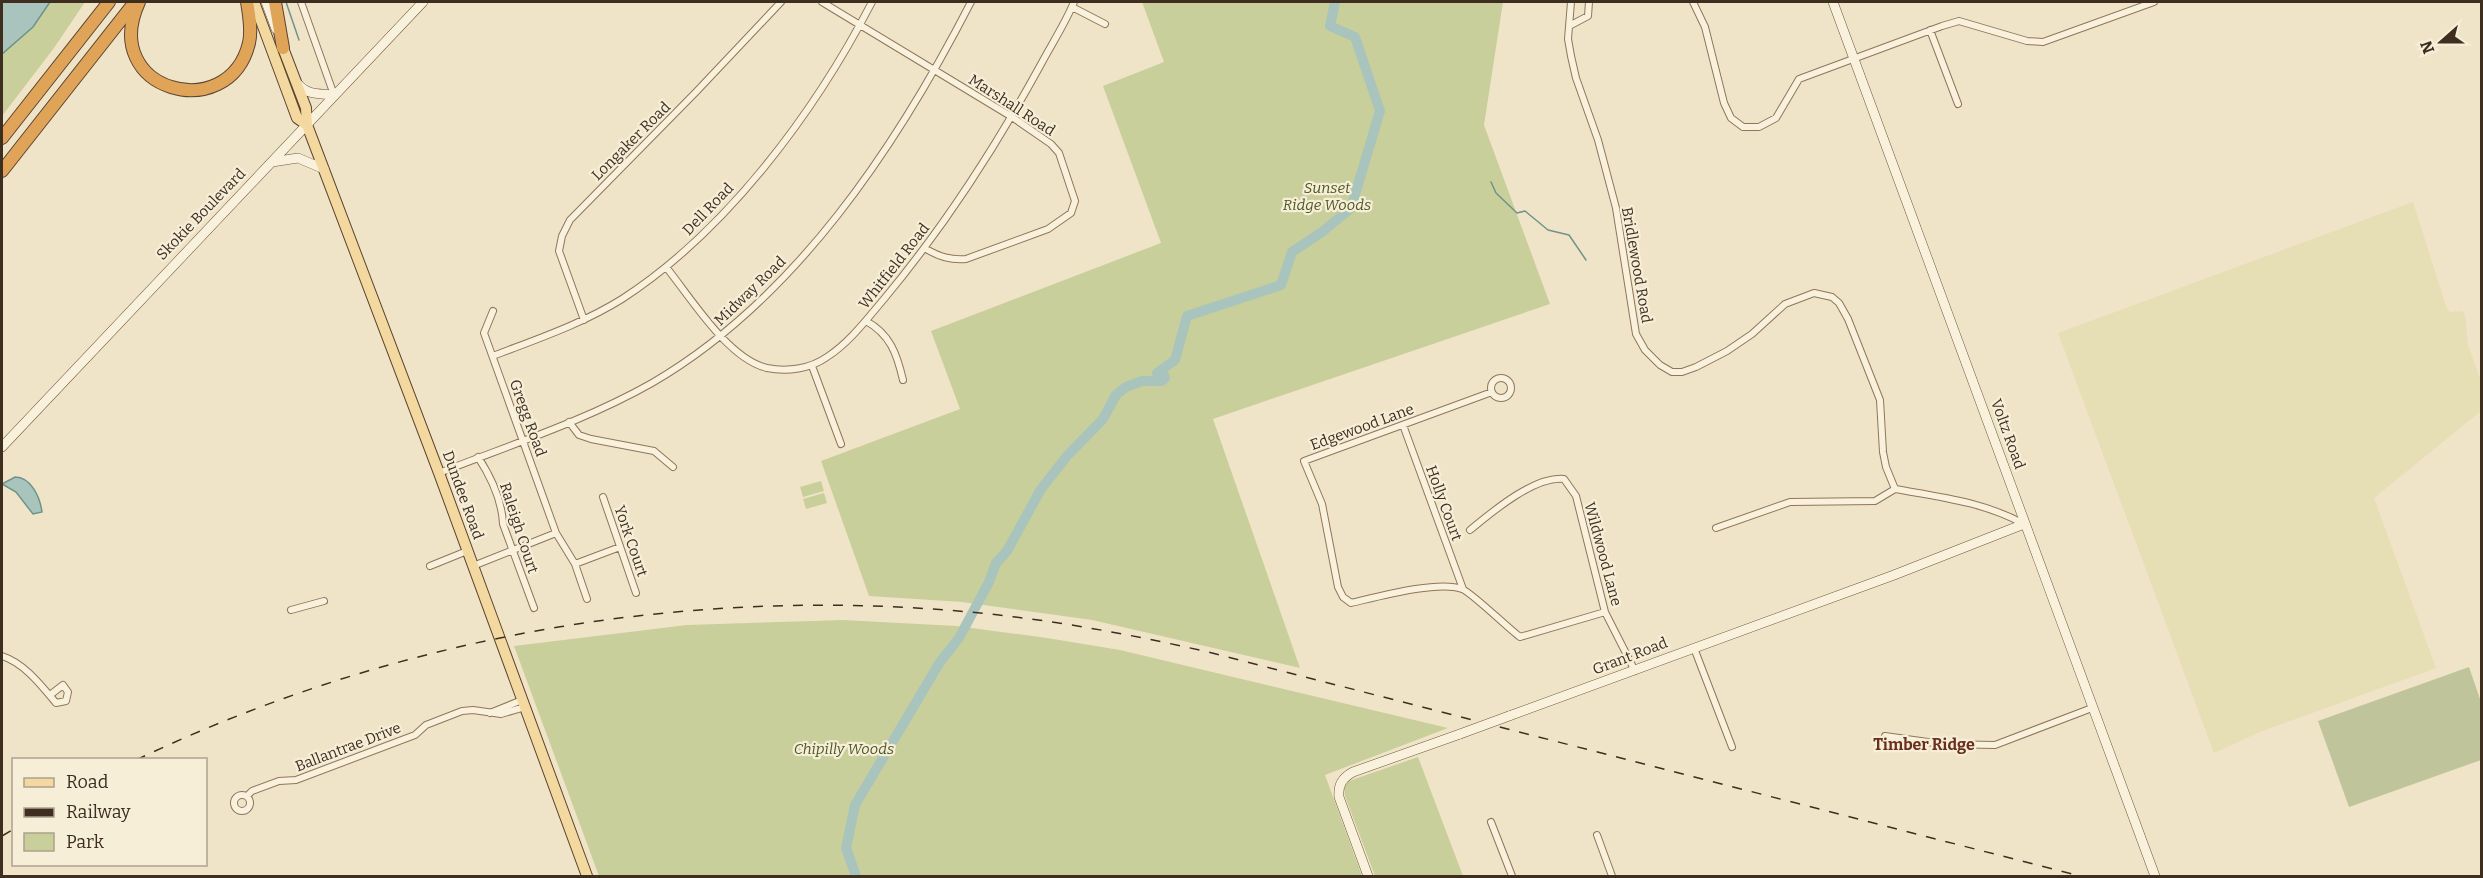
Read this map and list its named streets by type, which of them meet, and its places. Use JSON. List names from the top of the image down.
{
  "streets": {
    "main road": ["Dundee Road"],
    "street": [
      "Marshall Road",
      "Longaker Road",
      "Dell Road",
      "Skokie Boulevard",
      "Bridlewood Road",
      "Whitfield Road",
      "Midway Road",
      "Gregg Road",
      "Edgewood Lane",
      "Voltz Road",
      "Holly Court",
      "Raleigh Court",
      "York Court",
      "Wildwood Lane",
      "Grant Road",
      "Ballantrae Drive"
    ]
  },
  "crossings": [
    ["Marshall Road", "Dell Road"],
    ["Marshall Road", "Whitfield Road"],
    ["Marshall Road", "Midway Road"],
    ["Longaker Road", "Dell Road"],
    ["Dell Road", "Whitfield Road"],
    ["Dell Road", "Gregg Road"],
    ["Skokie Boulevard", "Dundee Road"],
    ["Whitfield Road", "Midway Road"],
    ["Midway Road", "Gregg Road"],
    ["Midway Road", "Dundee Road"],
    ["Midway Road", "Raleigh Court"],
    ["Edgewood Lane", "Holly Court"],
    ["Voltz Road", "Grant Road"],
    ["Dundee Road", "Ballantrae Drive"],
    ["Wildwood Lane", "Grant Road"]
  ],
  "districts": ["Timber Ridge"],
  "parks": ["Sunset Ridge Woods", "Chipilly Woods"],
  "legend": ["Road", "Railway", "Park"],
  "north": "left"
}
